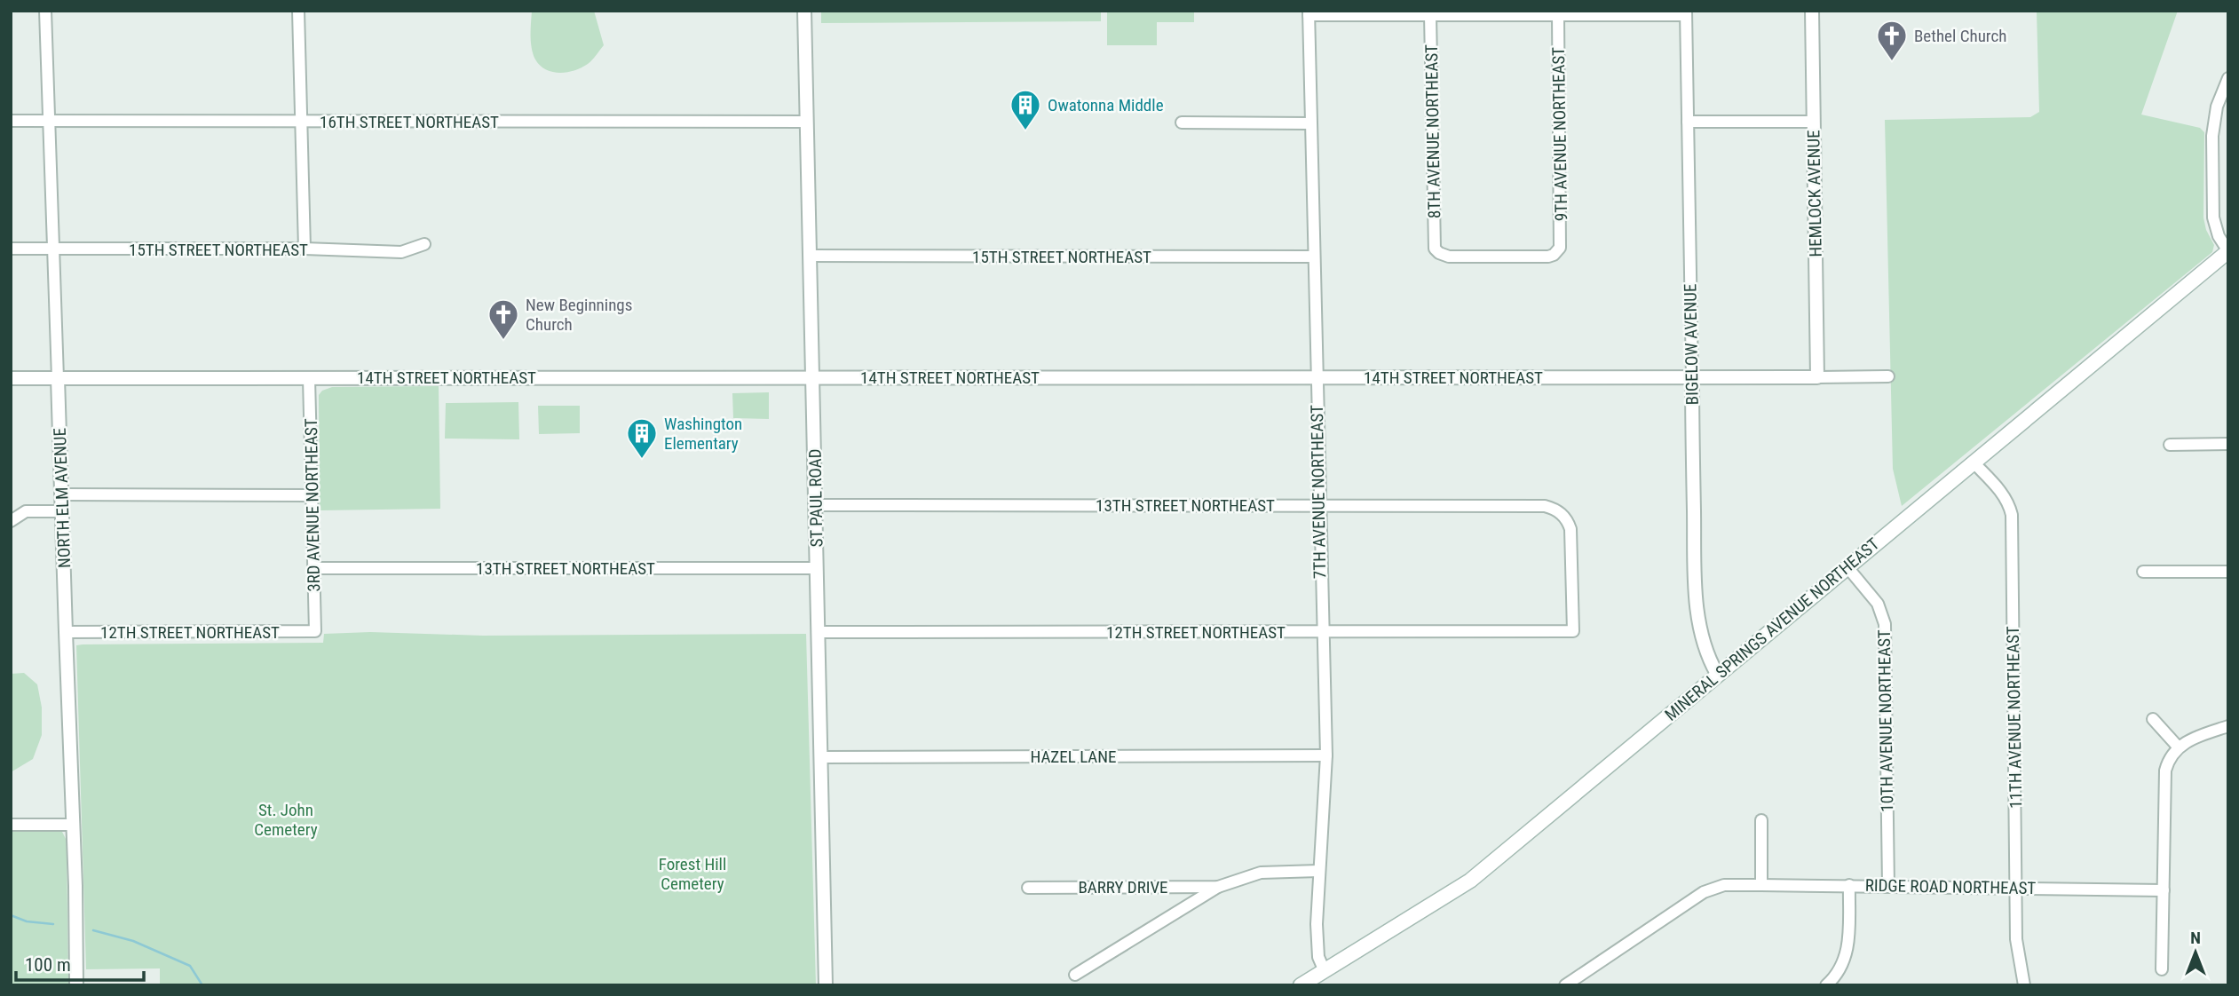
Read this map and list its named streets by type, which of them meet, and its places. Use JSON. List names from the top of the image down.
{
  "streets": {
    "main road": ["MINERAL SPRINGS AVENUE NORTHEAST"],
    "street": [
      "16TH STREET NORTHEAST",
      "8TH AVENUE NORTHEAST",
      "9TH AVENUE NORTHEAST",
      "HEMLOCK AVENUE",
      "15TH STREET NORTHEAST",
      "BIGELOW AVENUE",
      "14TH STREET NORTHEAST",
      "7TH AVENUE NORTHEAST",
      "NORTH ELM AVENUE",
      "ST PAUL ROAD",
      "3RD AVENUE NORTHEAST",
      "13TH STREET NORTHEAST",
      "12TH STREET NORTHEAST",
      "11TH AVENUE NORTHEAST",
      "10TH AVENUE NORTHEAST",
      "HAZEL LANE",
      "BARRY DRIVE",
      "RIDGE ROAD NORTHEAST"
    ]
  },
  "crossings": [
    ["16TH STREET NORTHEAST", "NORTH ELM AVENUE"],
    ["16TH STREET NORTHEAST", "ST PAUL ROAD"],
    ["8TH AVENUE NORTHEAST", "9TH AVENUE NORTHEAST"],
    ["HEMLOCK AVENUE", "14TH STREET NORTHEAST"],
    ["15TH STREET NORTHEAST", "7TH AVENUE NORTHEAST"],
    ["15TH STREET NORTHEAST", "NORTH ELM AVENUE"],
    ["15TH STREET NORTHEAST", "ST PAUL ROAD"],
    ["BIGELOW AVENUE", "14TH STREET NORTHEAST"],
    ["BIGELOW AVENUE", "MINERAL SPRINGS AVENUE NORTHEAST"],
    ["14TH STREET NORTHEAST", "7TH AVENUE NORTHEAST"],
    ["14TH STREET NORTHEAST", "NORTH ELM AVENUE"],
    ["14TH STREET NORTHEAST", "ST PAUL ROAD"],
    ["14TH STREET NORTHEAST", "3RD AVENUE NORTHEAST"],
    ["7TH AVENUE NORTHEAST", "13TH STREET NORTHEAST"],
    ["7TH AVENUE NORTHEAST", "MINERAL SPRINGS AVENUE NORTHEAST"],
    ["7TH AVENUE NORTHEAST", "12TH STREET NORTHEAST"],
    ["7TH AVENUE NORTHEAST", "HAZEL LANE"],
    ["7TH AVENUE NORTHEAST", "BARRY DRIVE"],
    ["NORTH ELM AVENUE", "12TH STREET NORTHEAST"],
    ["ST PAUL ROAD", "13TH STREET NORTHEAST"],
    ["ST PAUL ROAD", "12TH STREET NORTHEAST"],
    ["ST PAUL ROAD", "HAZEL LANE"],
    ["3RD AVENUE NORTHEAST", "13TH STREET NORTHEAST"],
    ["3RD AVENUE NORTHEAST", "12TH STREET NORTHEAST"],
    ["13TH STREET NORTHEAST", "12TH STREET NORTHEAST"],
    ["MINERAL SPRINGS AVENUE NORTHEAST", "11TH AVENUE NORTHEAST"],
    ["MINERAL SPRINGS AVENUE NORTHEAST", "10TH AVENUE NORTHEAST"],
    ["11TH AVENUE NORTHEAST", "RIDGE ROAD NORTHEAST"],
    ["10TH AVENUE NORTHEAST", "RIDGE ROAD NORTHEAST"]
  ],
  "parks": ["St. John Cemetery", "Forest Hill Cemetery"],
  "places": {
    "church": ["Bethel Church", "New Beginnings Church"],
    "building": ["Owatonna Middle", "Washington Elementary"]
  },
  "scale_bar": "100 m",
  "north": "top"
}
